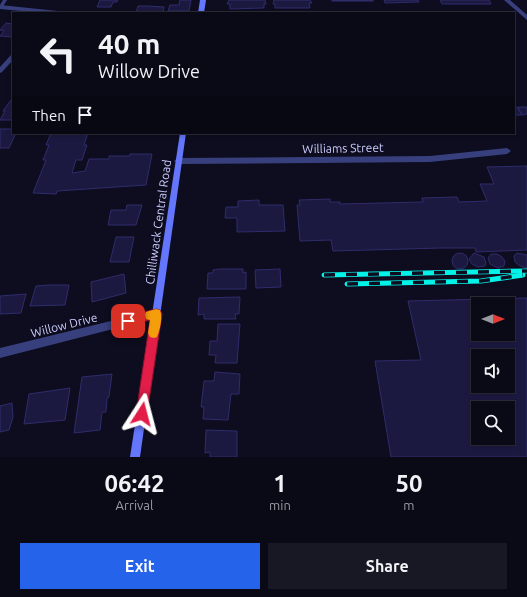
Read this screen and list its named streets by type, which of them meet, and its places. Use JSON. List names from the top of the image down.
{
  "streets": {
    "street": ["Williams Street", "Chilliwack Central Road", "Willow Drive"]
  },
  "crossings": [
    ["Williams Street", "Chilliwack Central Road"],
    ["Chilliwack Central Road", "Willow Drive"]
  ],
  "north": "right",
  "page": {
    "turn": ["40 m", "Willow Drive"],
    "then": "Then",
    "eta": [
      "06:42",
      "Arrival",
      "1",
      "min",
      "50",
      "m"
    ],
    "buttons": ["Exit", "Share"]
  }
}
